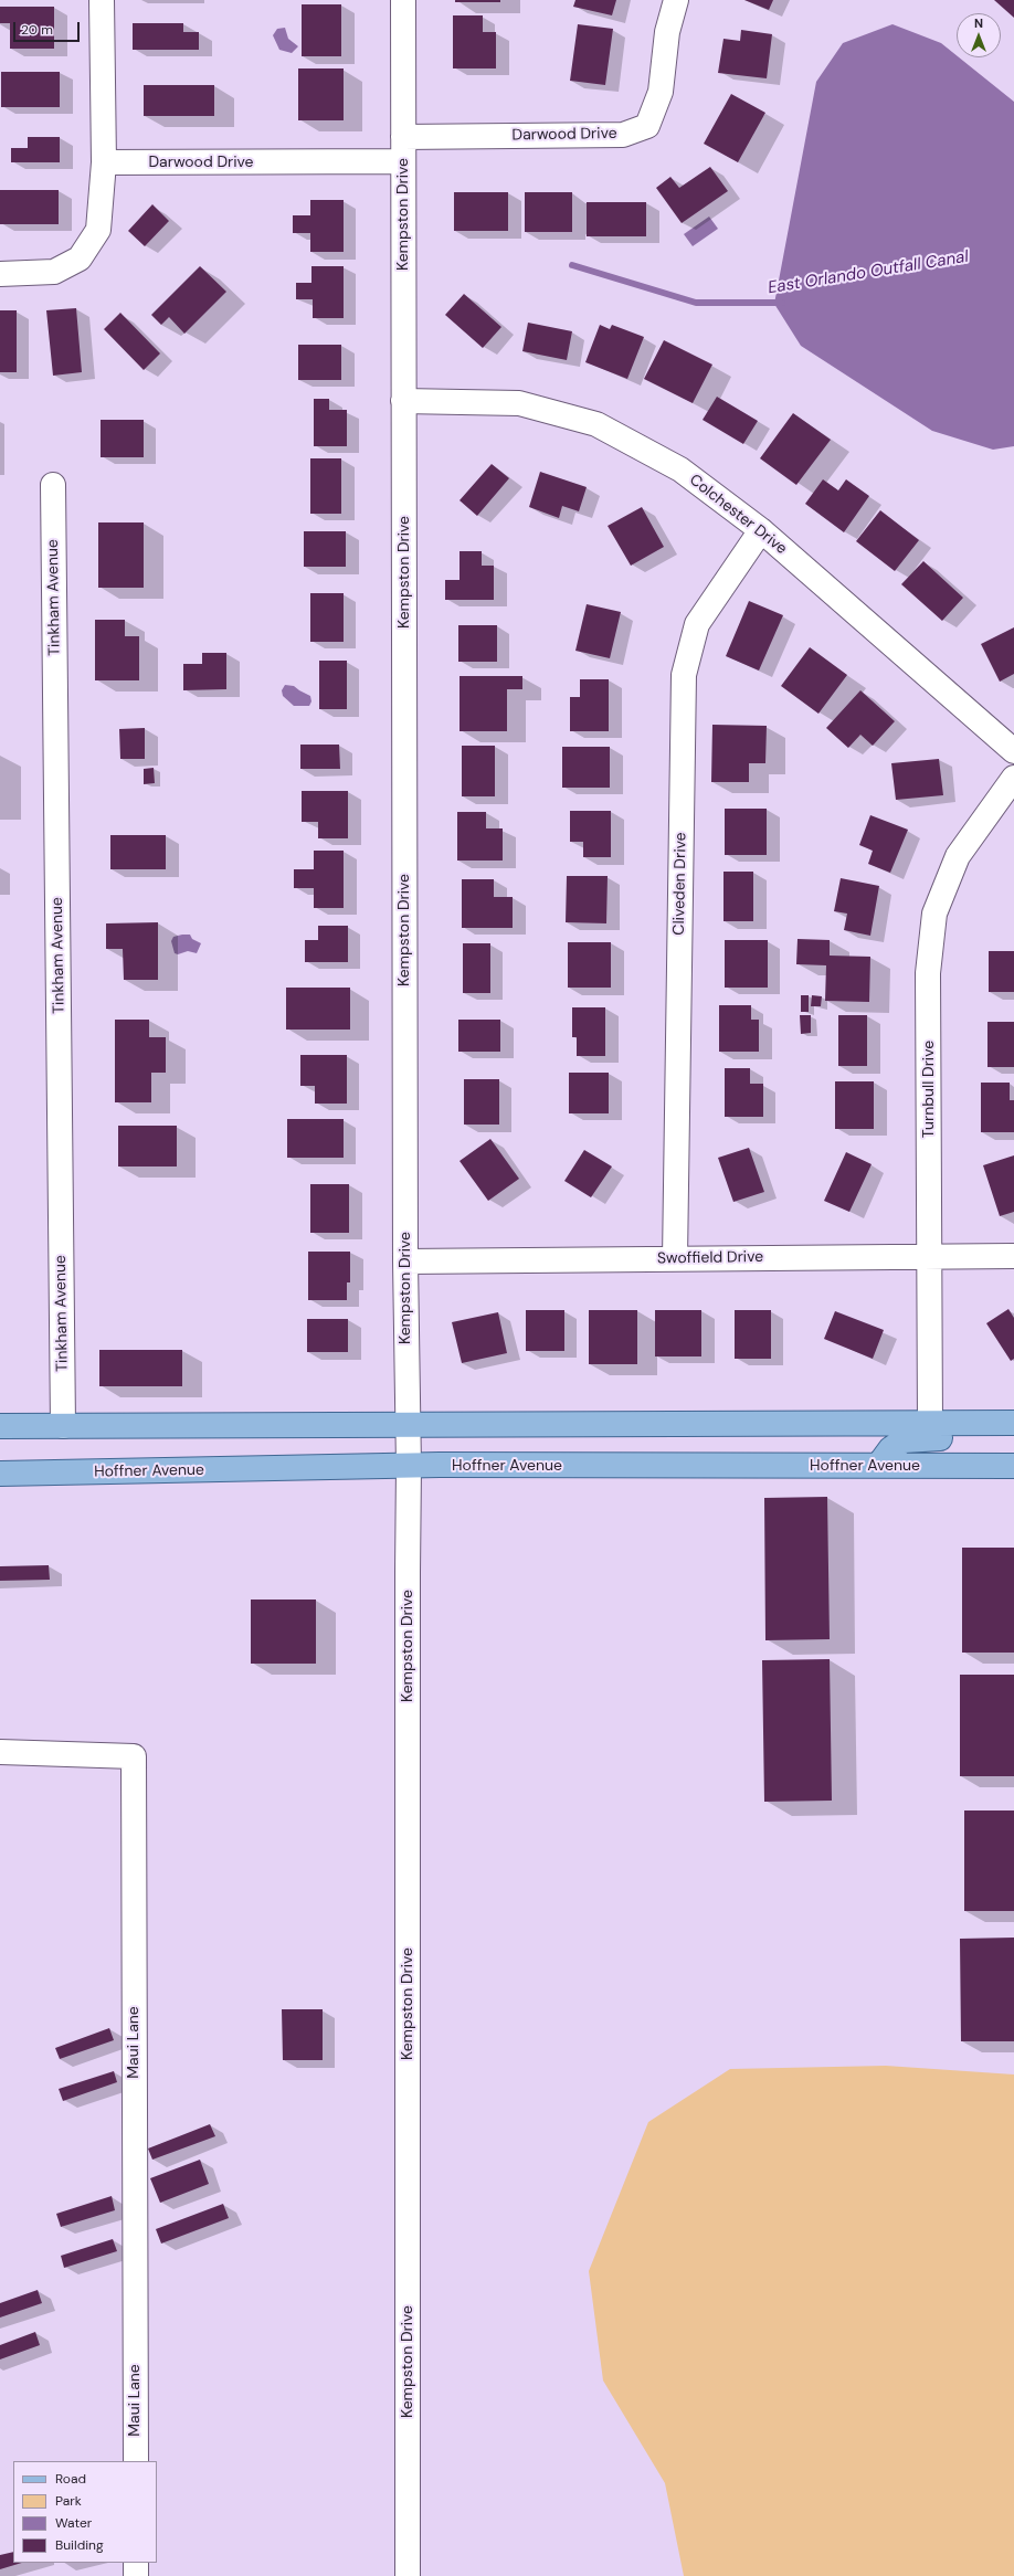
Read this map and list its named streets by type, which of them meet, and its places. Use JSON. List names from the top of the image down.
{
  "streets": {
    "main road": ["Hoffner Avenue"],
    "street": [
      "Darwood Drive",
      "Kempston Drive",
      "Colchester Drive",
      "Tinkham Avenue",
      "Cliveden Drive",
      "Turnbull Drive",
      "Swoffield Drive",
      "Maui Lane"
    ]
  },
  "crossings": [
    ["Darwood Drive", "Kempston Drive"],
    ["Kempston Drive", "Colchester Drive"],
    ["Kempston Drive", "Swoffield Drive"],
    ["Kempston Drive", "Hoffner Avenue"],
    ["Colchester Drive", "Cliveden Drive"],
    ["Cliveden Drive", "Swoffield Drive"],
    ["Turnbull Drive", "Swoffield Drive"]
  ],
  "water": ["East Orlando Outfall Canal"],
  "legend": [
    "Road",
    "Park",
    "Water",
    "Building"
  ],
  "scale_bar": "20 m",
  "north": "top"
}
